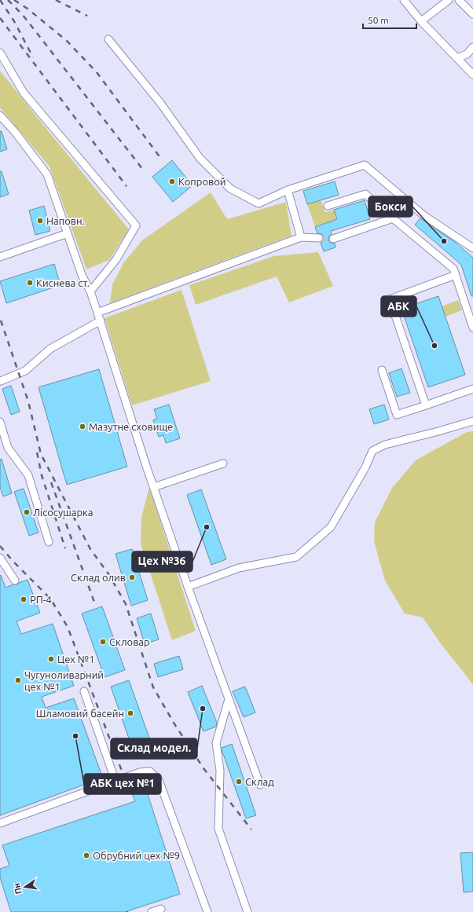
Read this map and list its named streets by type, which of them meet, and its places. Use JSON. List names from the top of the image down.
{
  "places": [
    "Копровой",
    "Наповн.",
    "Бокси",
    "Киснева ст.",
    "АБК",
    "Мазутне сховище",
    "Лісосушарка",
    "Цех №36",
    "Склад олив",
    "РП-4",
    "Скловар",
    "Цех №1",
    "Чугуноливарний цех №1",
    "Склад модел.",
    "Шламовий басейн",
    "АБК цех №1",
    "Склад",
    "Обрубний цех №9"
  ],
  "scale_bar": "50 m",
  "north": "left"
}
